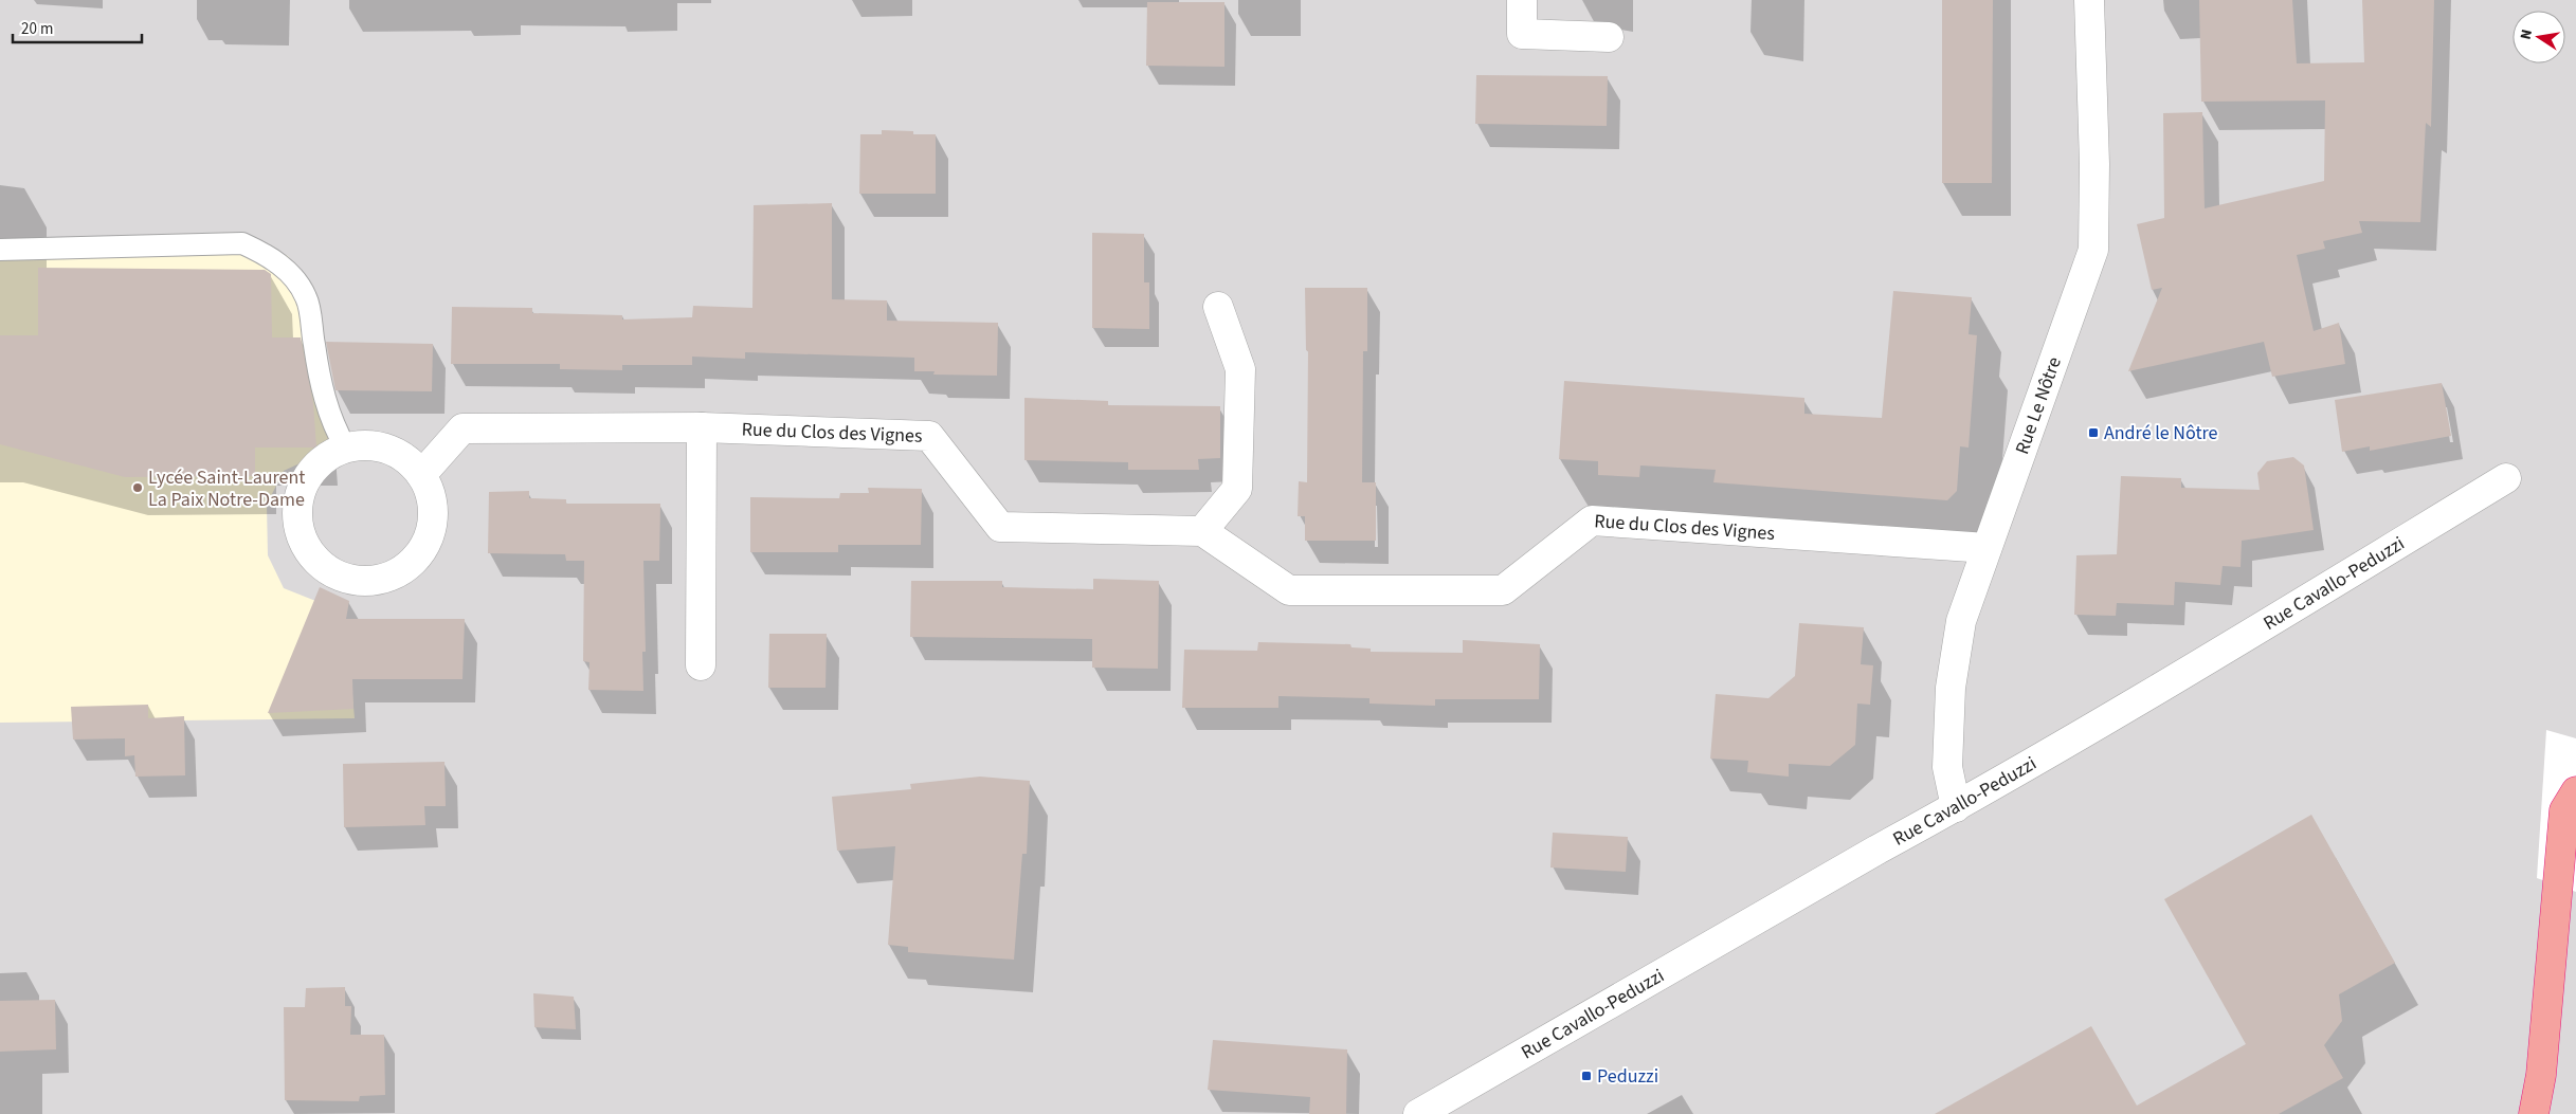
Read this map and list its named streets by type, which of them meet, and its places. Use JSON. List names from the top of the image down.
{
  "streets": {
    "street": ["Rue Le Nôtre", "Rue du Clos des Vignes", "Rue Cavallo-Peduzzi"]
  },
  "crossings": [
    ["Rue Le Nôtre", "Rue du Clos des Vignes"],
    ["Rue Le Nôtre", "Rue Cavallo-Peduzzi"]
  ],
  "places": {
    "transit": ["André le Nôtre", "Peduzzi"],
    "other": ["Lycée Saint-Laurent La Paix Notre-Dame"]
  },
  "scale_bar": "20 m",
  "north": "left"
}
